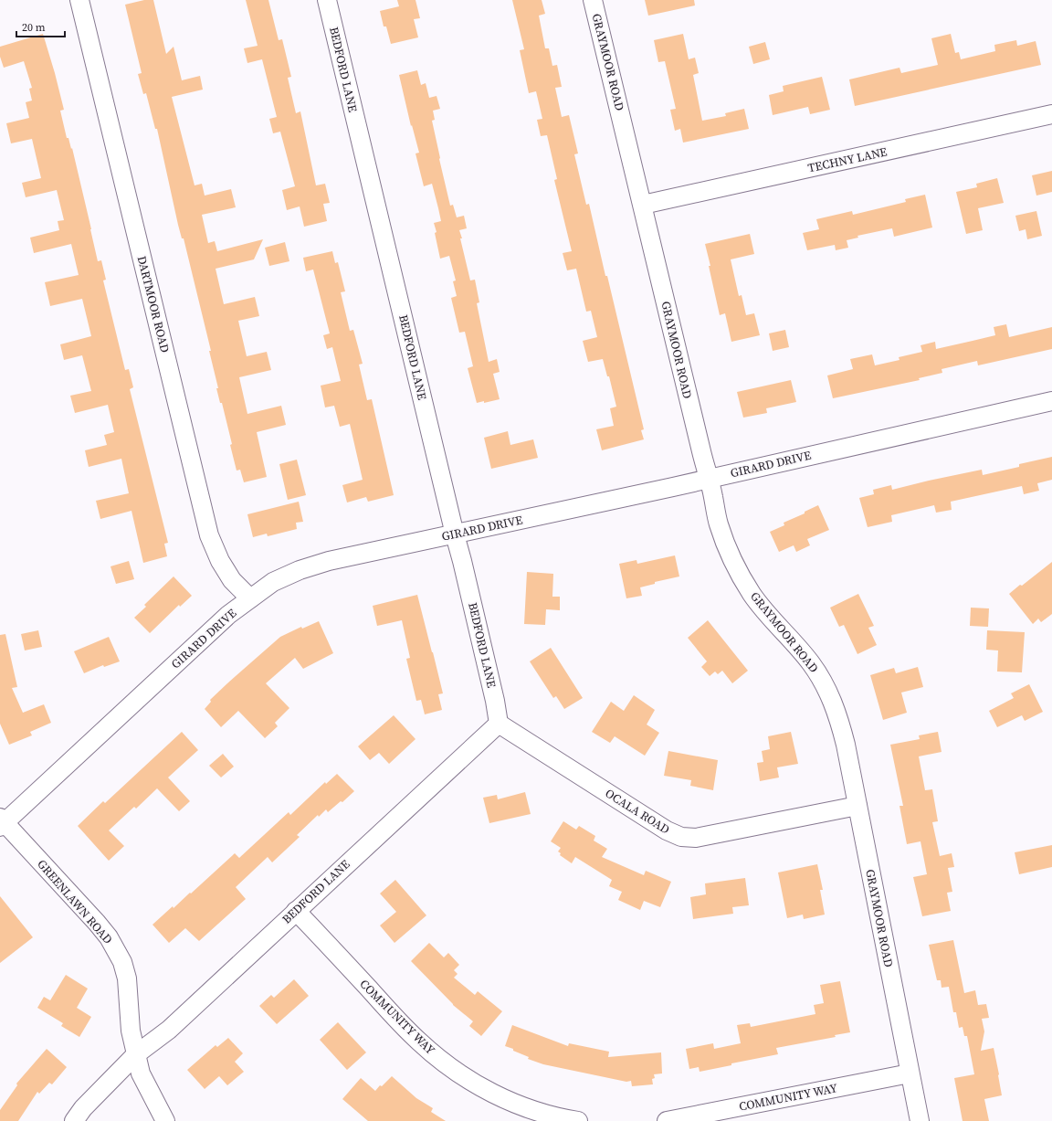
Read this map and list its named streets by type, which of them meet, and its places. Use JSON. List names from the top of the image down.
{
  "streets": {
    "street": [
      "GRAYMOOR ROAD",
      "BEDFORD LANE",
      "TECHNY LANE",
      "DARTMOOR ROAD",
      "GIRARD DRIVE",
      "OCALA ROAD",
      "GREENLAWN ROAD",
      "COMMUNITY WAY"
    ]
  },
  "crossings": [
    ["GRAYMOOR ROAD", "TECHNY LANE"],
    ["GRAYMOOR ROAD", "GIRARD DRIVE"],
    ["GRAYMOOR ROAD", "OCALA ROAD"],
    ["GRAYMOOR ROAD", "COMMUNITY WAY"],
    ["BEDFORD LANE", "GIRARD DRIVE"],
    ["BEDFORD LANE", "OCALA ROAD"],
    ["BEDFORD LANE", "GREENLAWN ROAD"],
    ["BEDFORD LANE", "COMMUNITY WAY"],
    ["DARTMOOR ROAD", "GIRARD DRIVE"],
    ["GIRARD DRIVE", "GREENLAWN ROAD"]
  ],
  "scale_bar": "20 m"
}
